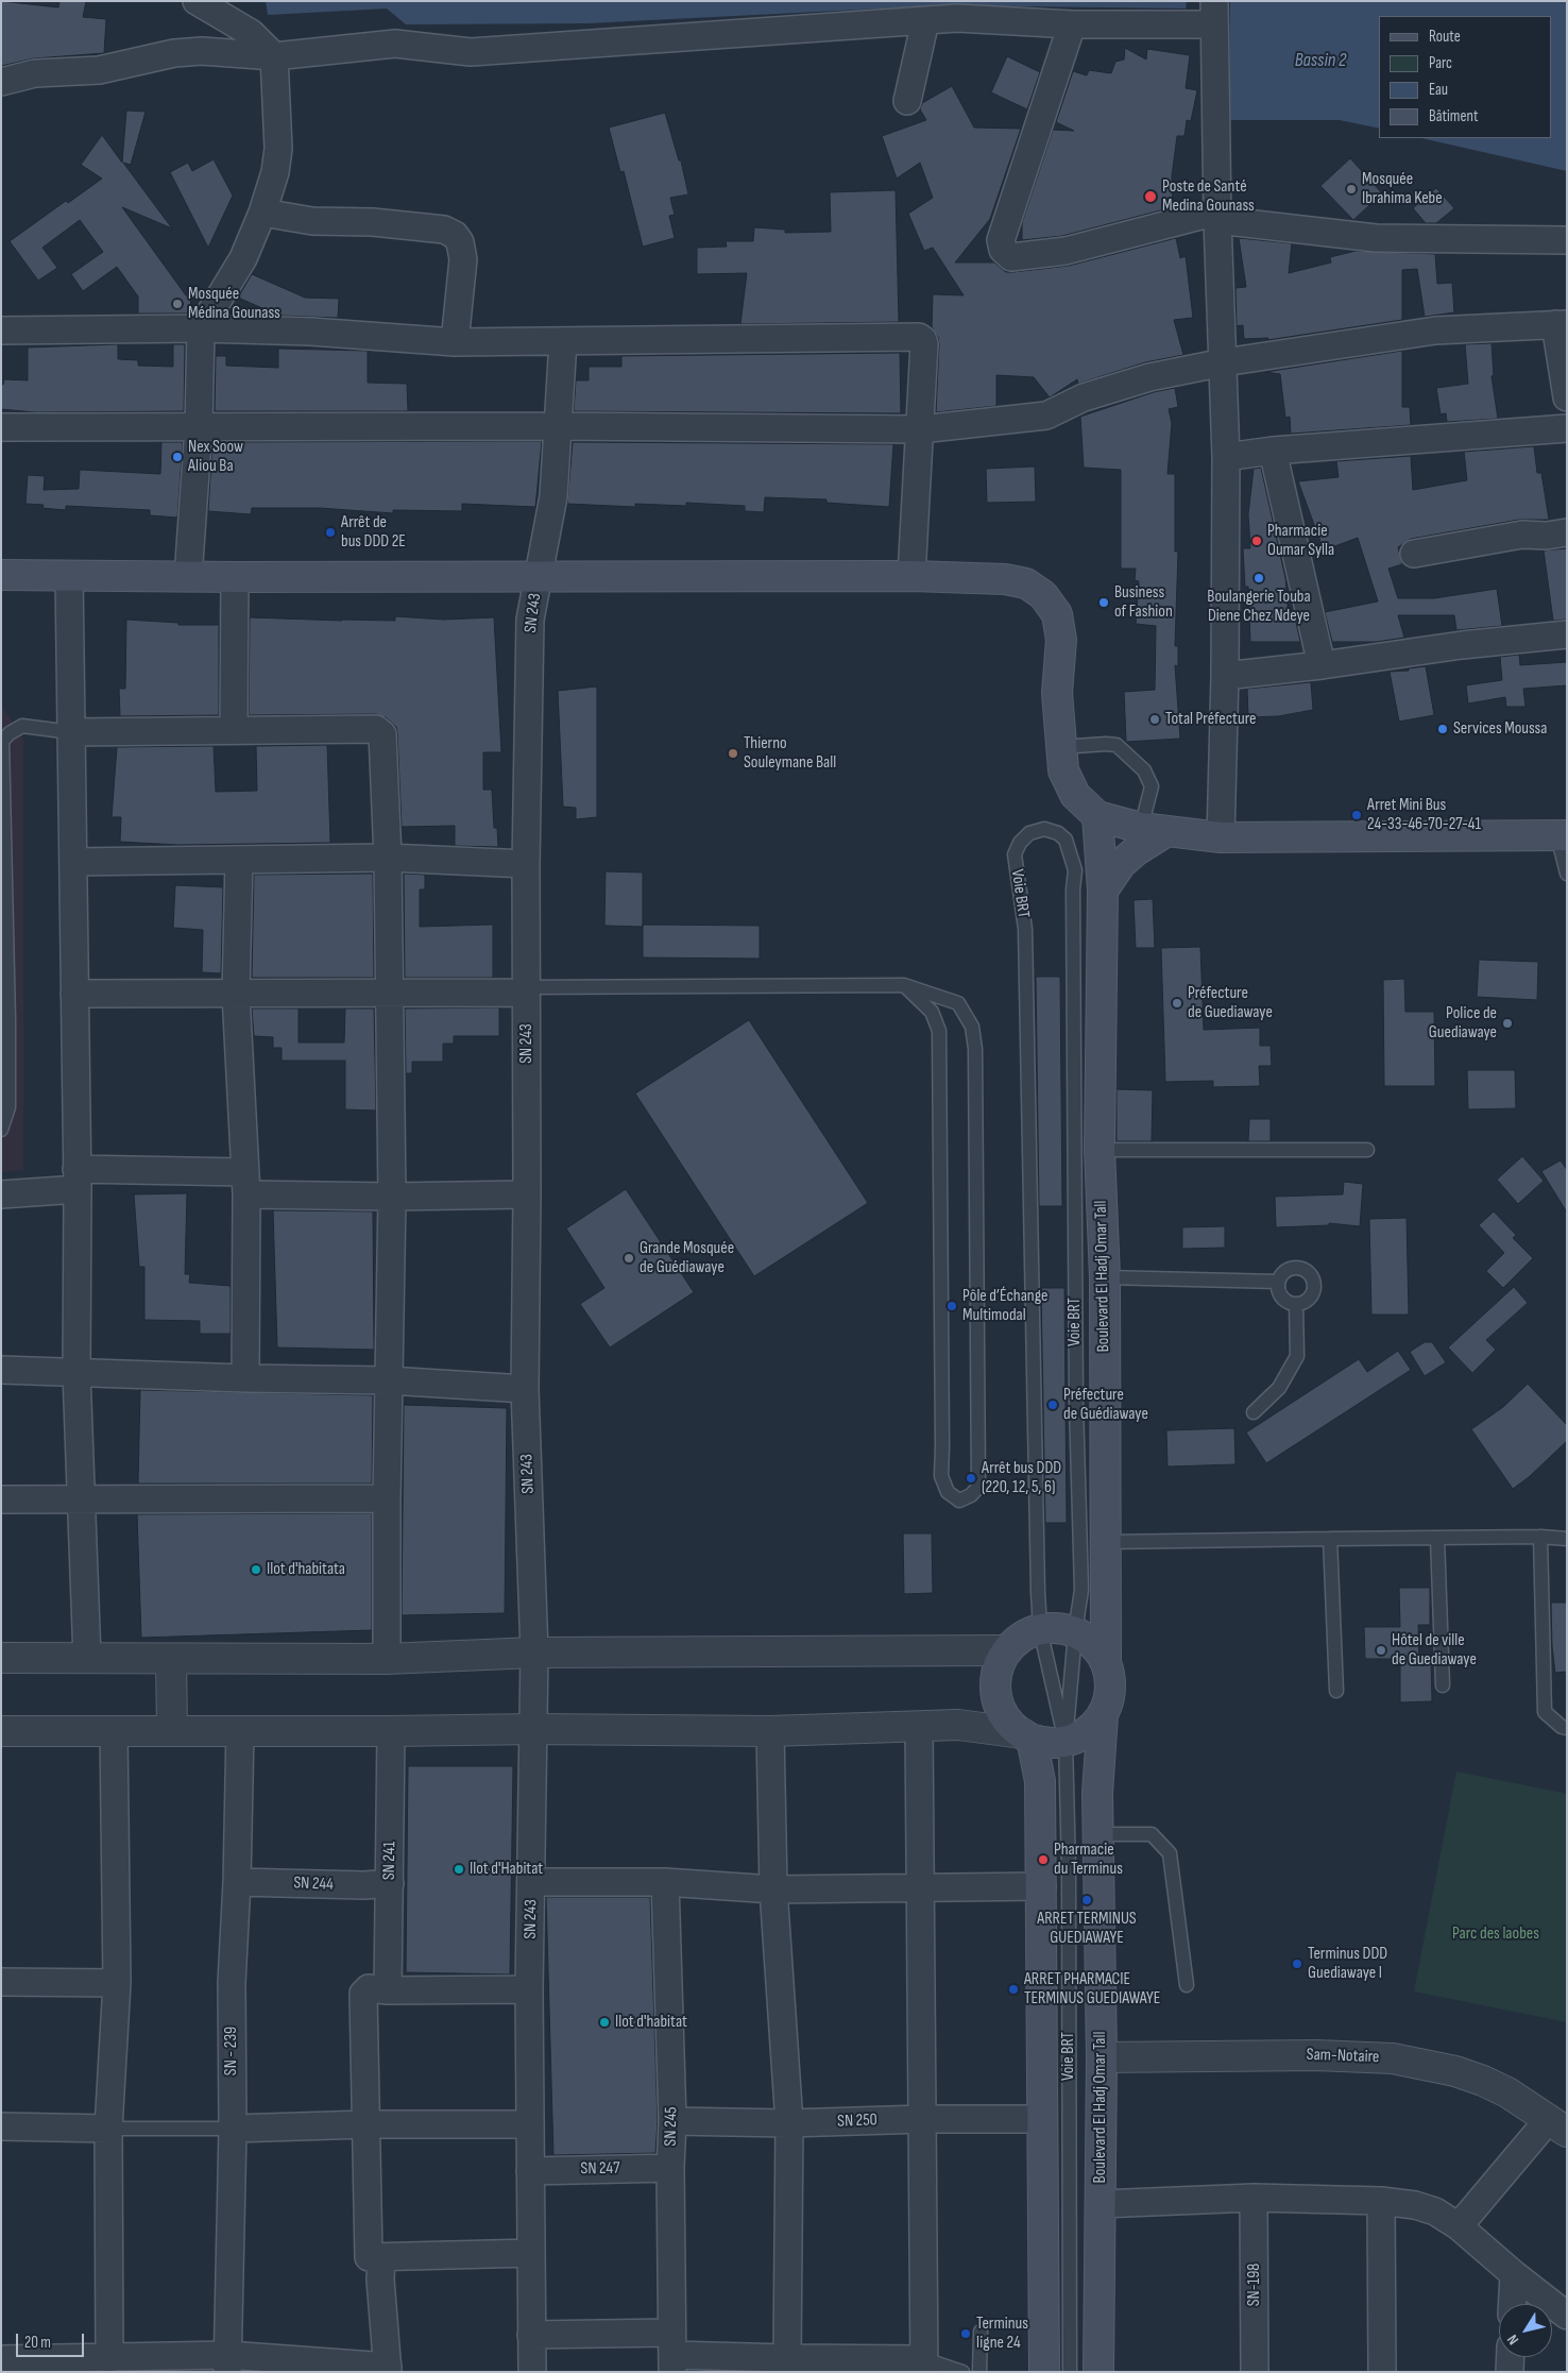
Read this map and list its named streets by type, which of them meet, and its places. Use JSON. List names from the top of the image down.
{
  "streets": {
    "main road": ["Boulevard El Hadj Omar Tall"],
    "street": [
      "SN 243",
      "SN 241",
      "SN 244",
      "SN - 239",
      "Sam-Notaire",
      "SN 250",
      "SN 245",
      "SN 247",
      "SN-198"
    ],
    "lane": ["Voie BRT"]
  },
  "crossings": [
    ["SN 243", "SN 247"],
    ["Boulevard El Hadj Omar Tall", "Sam-Notaire"],
    ["SN 241", "SN 244"],
    ["SN 244", "SN - 239"],
    ["SN 250", "SN 245"],
    ["SN 245", "SN 247"]
  ],
  "water": ["Bassin 2"],
  "parks": ["Parc des laobes"],
  "places": [
    "Mosquée Ibrahima Kebe",
    "Poste de Santé Medina Gounass",
    "Mosquée Médina Gounass",
    "Nex Soow Aliou Ba",
    "Arrêt de bus DDD 2E",
    "Pharmacie Oumar Sylla",
    "Boulangerie Touba Diene Chez Ndeye",
    "Business of Fashion",
    "Total Préfecture",
    "Services Moussa",
    "Thierno Souleymane Ball",
    "Arret Mini Bus 24-33-46-70-27-41",
    "Préfecture de Guediawaye",
    "Police de Guediawaye",
    "Grande Mosquée de Guédiawaye",
    "Pôle d’Échange Multimodal",
    "Préfecture de Guédiawaye",
    "Arrêt bus DDD (220, 12, 5, 6)",
    "Ilot d'habitata",
    "Hôtel de ville de Guediawaye",
    "Pharmacie du Terminus",
    "Ilot d'Habitat",
    "ARRET TERMINUS GUEDIAWAYE",
    "Terminus DDD Guediawaye I",
    "ARRET PHARMACIE TERMINUS GUEDIAWAYE",
    "Ilot d'habitat",
    "Terminus ligne 24"
  ],
  "legend": [
    "Route",
    "Parc",
    "Eau",
    "Bâtiment"
  ],
  "scale_bar": "20 m",
  "north": "bottom left"
}
